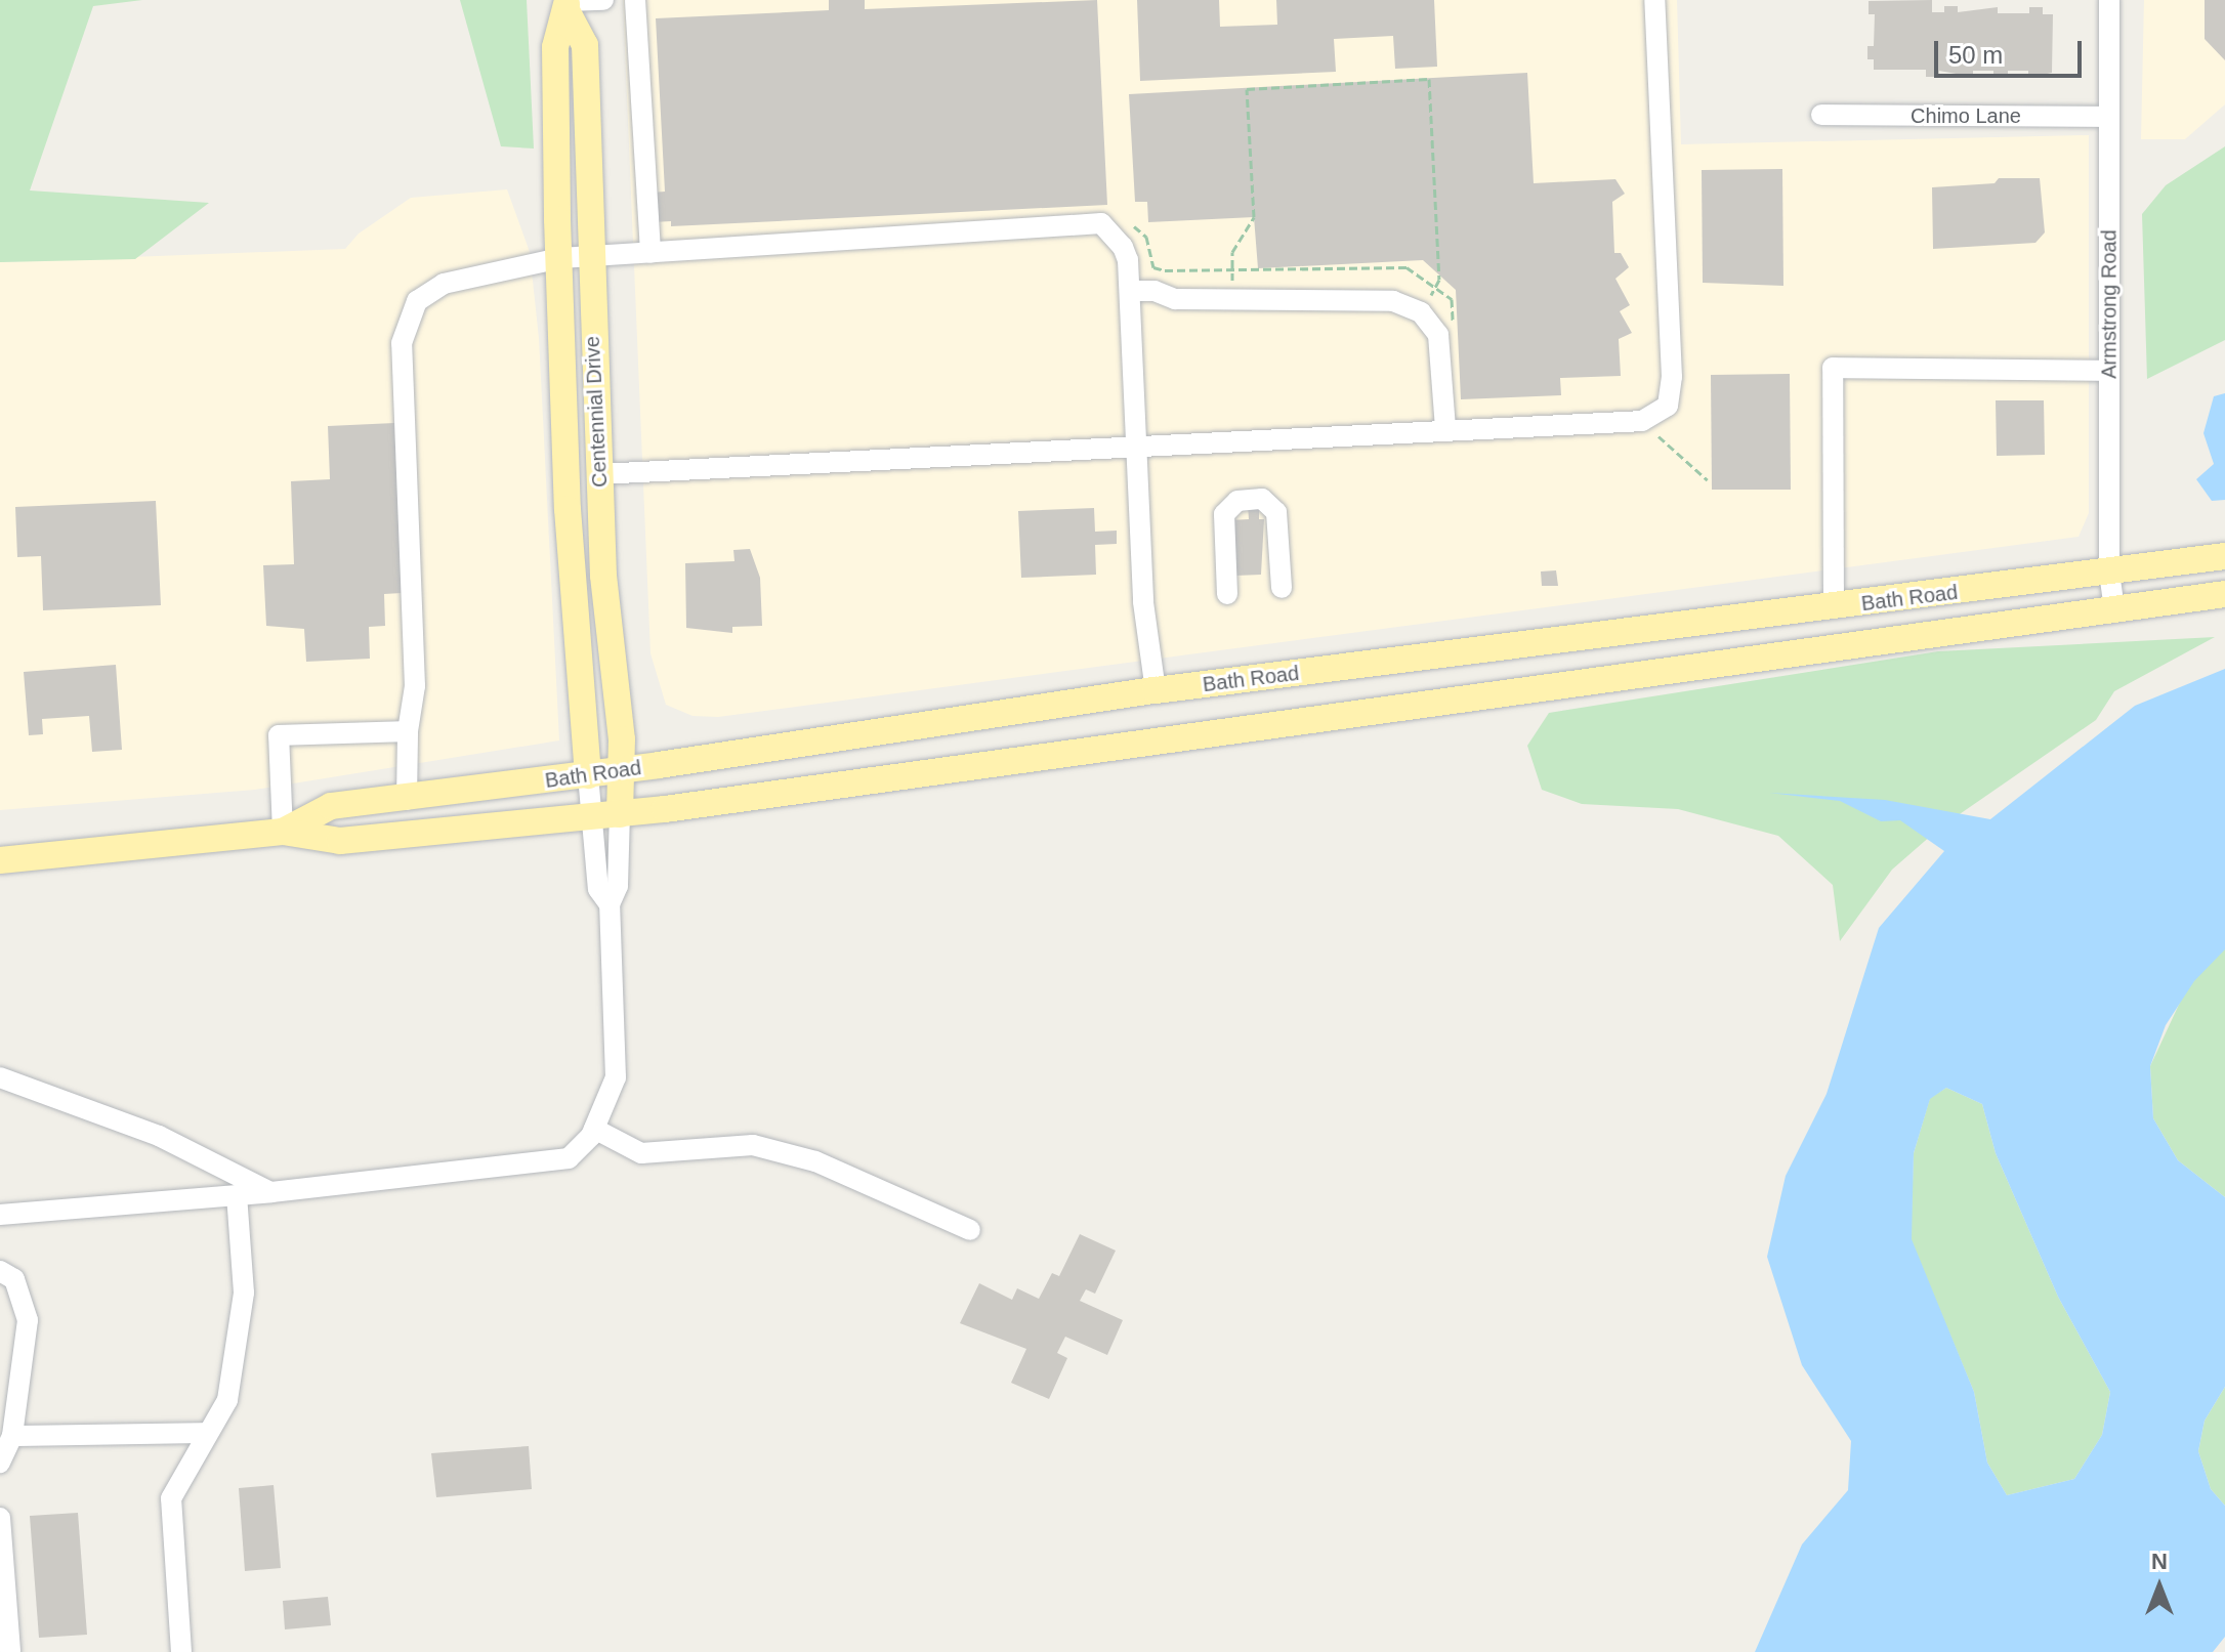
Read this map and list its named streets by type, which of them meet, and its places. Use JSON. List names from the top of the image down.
{
  "streets": {
    "main road": ["Centennial Drive", "Bath Road"],
    "street": ["Chimo Lane", "Armstrong Road"]
  },
  "crossings": [
    ["Chimo Lane", "Armstrong Road"],
    ["Armstrong Road", "Bath Road"],
    ["Centennial Drive", "Bath Road"]
  ],
  "scale_bar": "50 m",
  "north": "top"
}
